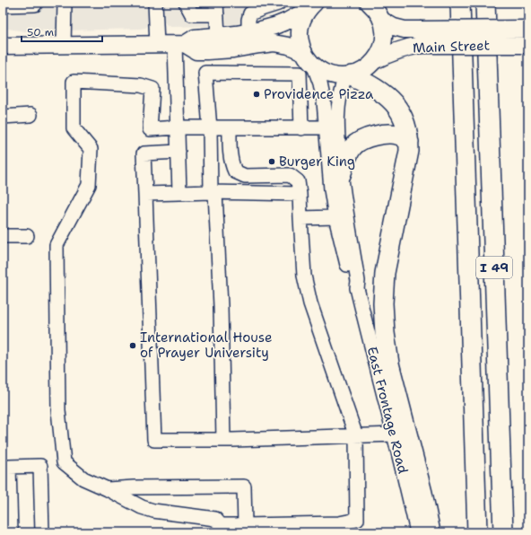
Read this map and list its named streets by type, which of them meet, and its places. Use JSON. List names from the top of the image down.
{
  "streets": {
    "highway": ["I 49"],
    "main road": ["Main Street"],
    "street": ["East Frontage Road"]
  },
  "places": ["Providence Pizza", "Burger King", "International House of Prayer University"],
  "scale_bar": "50 m"
}
